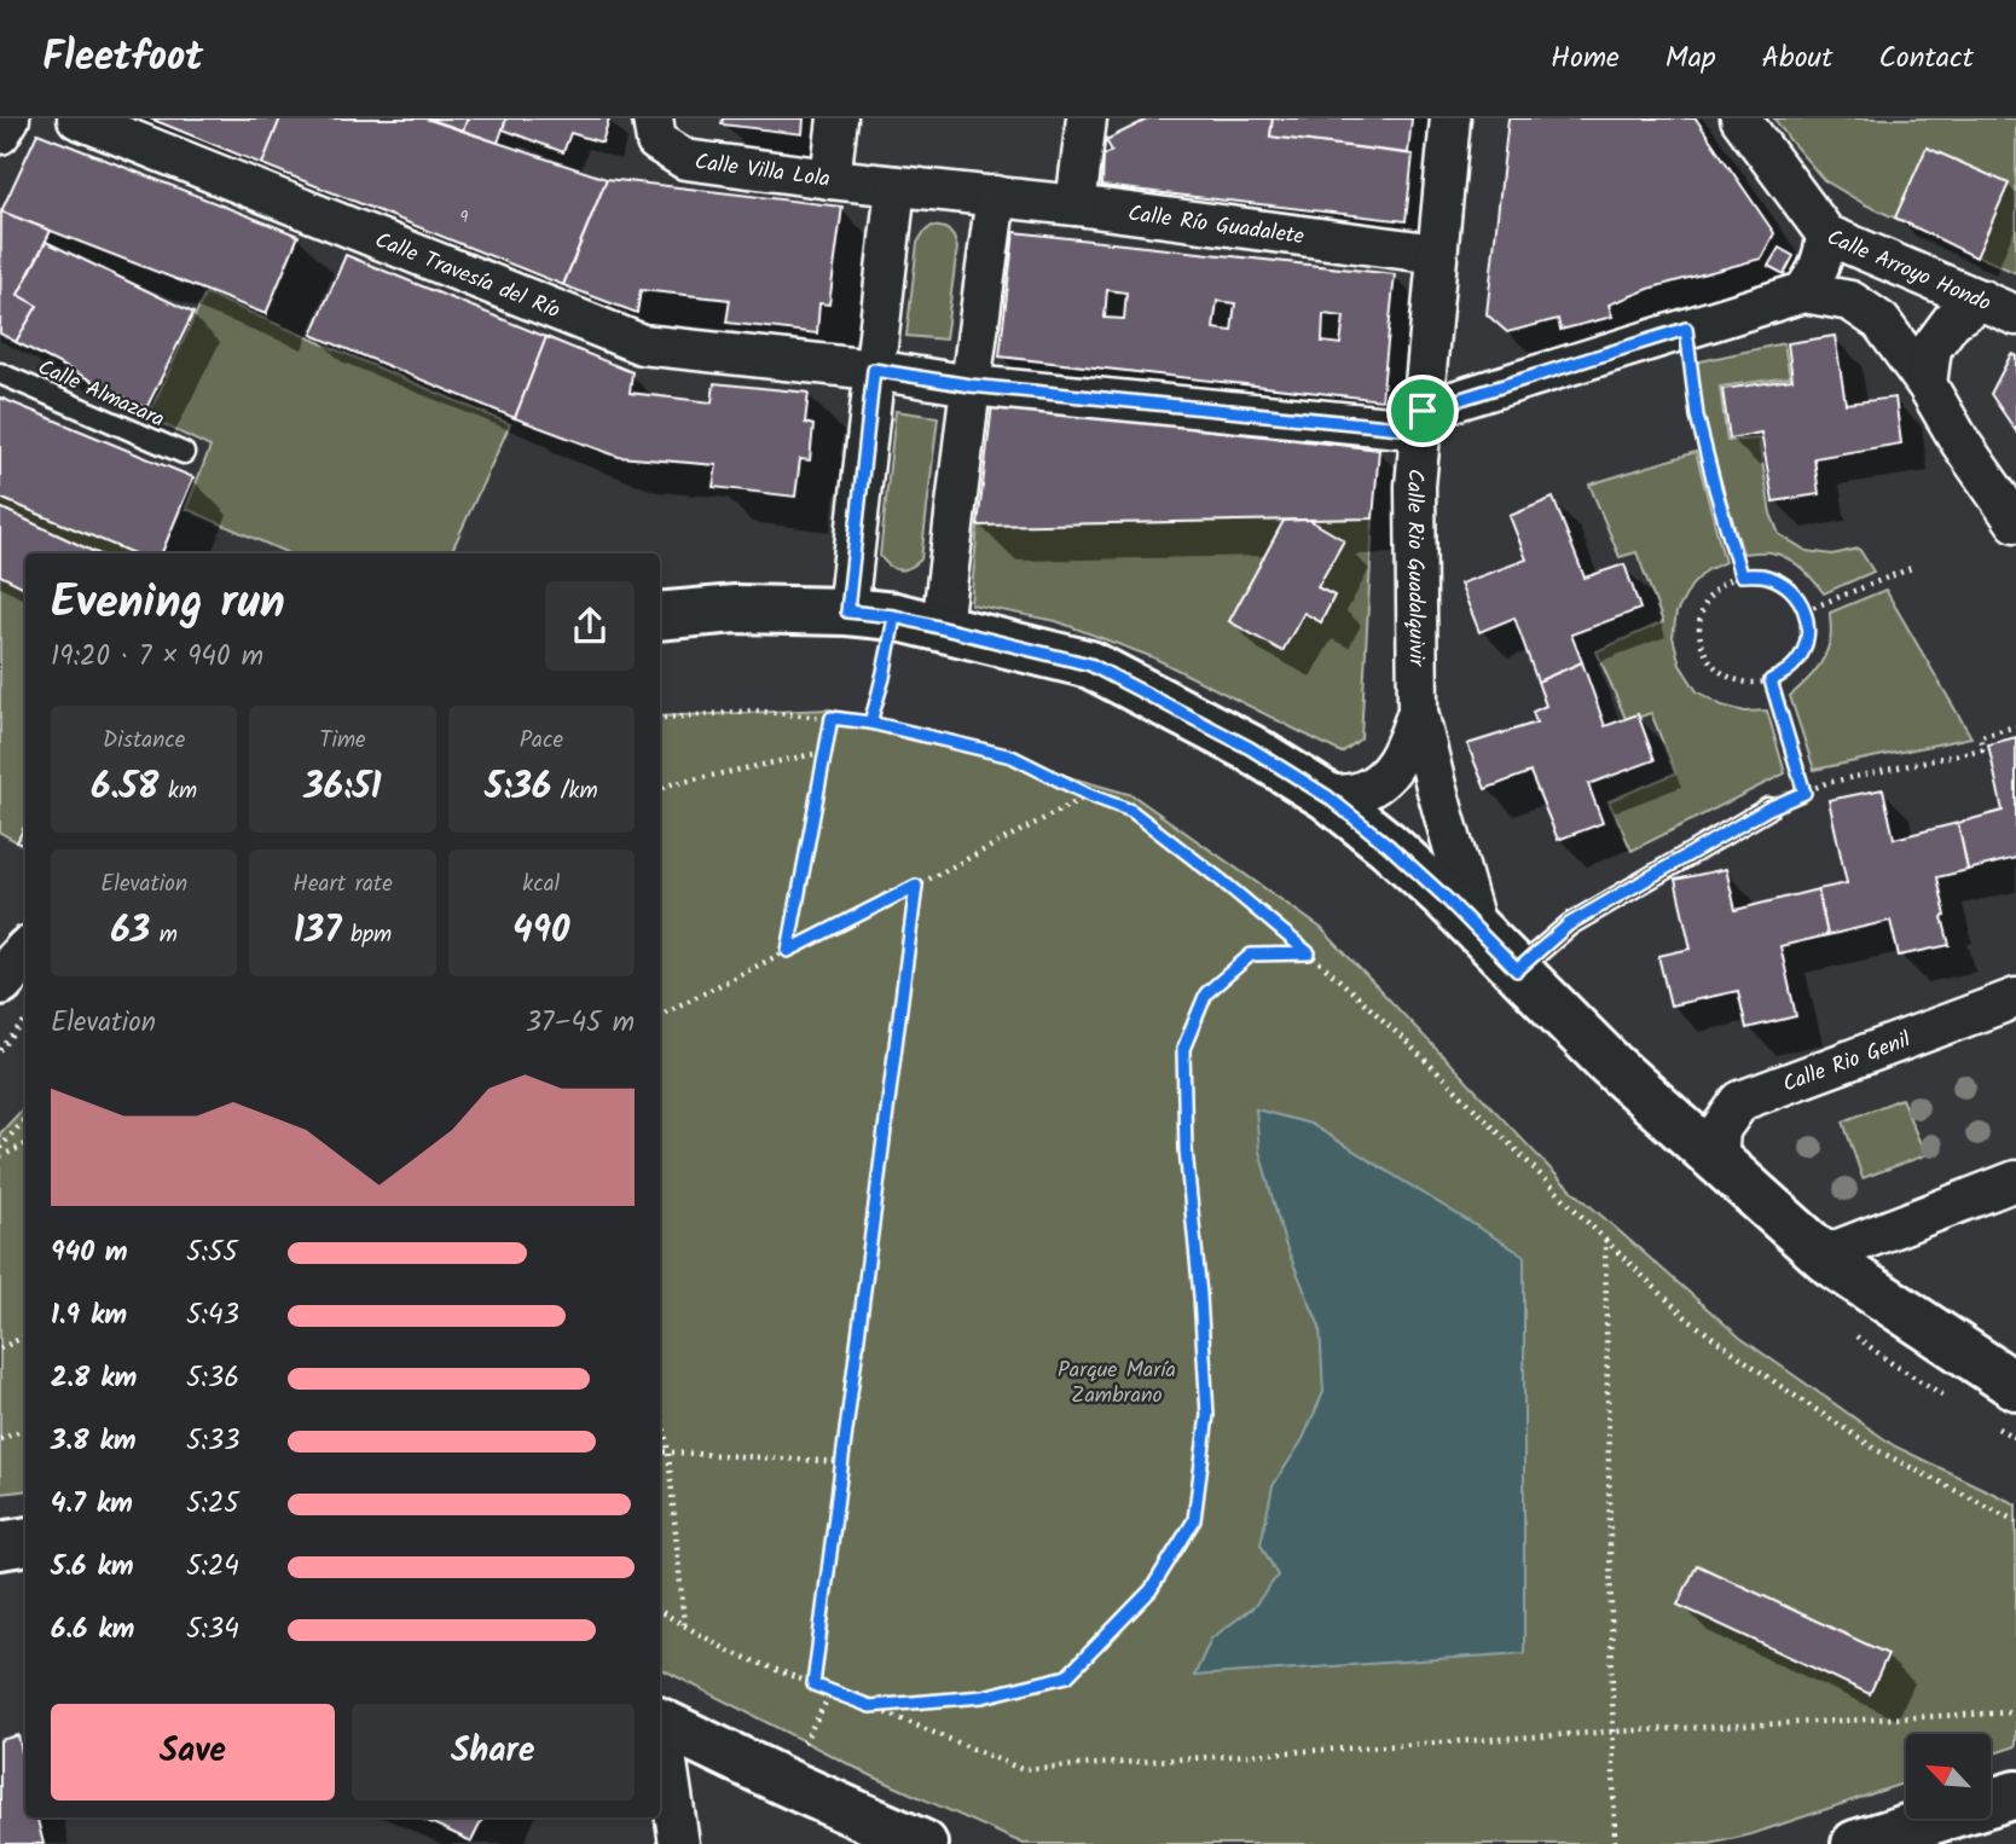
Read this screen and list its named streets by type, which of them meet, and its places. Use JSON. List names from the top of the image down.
{
  "streets": {
    "street": [
      "Calle Villa Lola",
      "Calle Río Guadalete",
      "Calle Arroyo Hondo",
      "Calle Travesía del Río",
      "Calle Rio Guadalquivir",
      "Calle Rio Genil"
    ],
    "lane": ["Calle Almazara"]
  },
  "crossings": [
    ["Calle Villa Lola", "Calle Río Guadalete"],
    ["Calle Río Guadalete", "Calle Rio Guadalquivir"],
    ["Calle Travesía del Río", "Calle Rio Guadalquivir"]
  ],
  "parks": ["Parque María Zambrano"],
  "house_numbers": ["9"],
  "north": "top left",
  "page": {
    "header": "Fleetfoot",
    "nav": [
      "Home",
      "Map",
      "About",
      "Contact"
    ],
    "heading": ["Evening run", "19:20 · 7 × 940 m"],
    "stats": [
      ["Distance", "6.58 km"],
      ["Time", "36:51"],
      ["Pace", "5:36 /km"],
      ["Elevation", "63 m"],
      ["Heart rate", "137 bpm"],
      ["kcal", "490"]
    ],
    "chart": ["Elevation", "37–45 m"],
    "list": [
      {
        "name": "940 m",
        "note": "5:55"
      },
      {
        "name": "1.9 km",
        "note": "5:43"
      },
      {
        "name": "2.8 km",
        "note": "5:36"
      },
      {
        "name": "3.8 km",
        "note": "5:33"
      },
      {
        "name": "4.7 km",
        "note": "5:25"
      },
      {
        "name": "5.6 km",
        "note": "5:24"
      },
      {
        "name": "6.6 km",
        "note": "5:34"
      }
    ],
    "buttons": ["Save", "Share"]
  }
}
